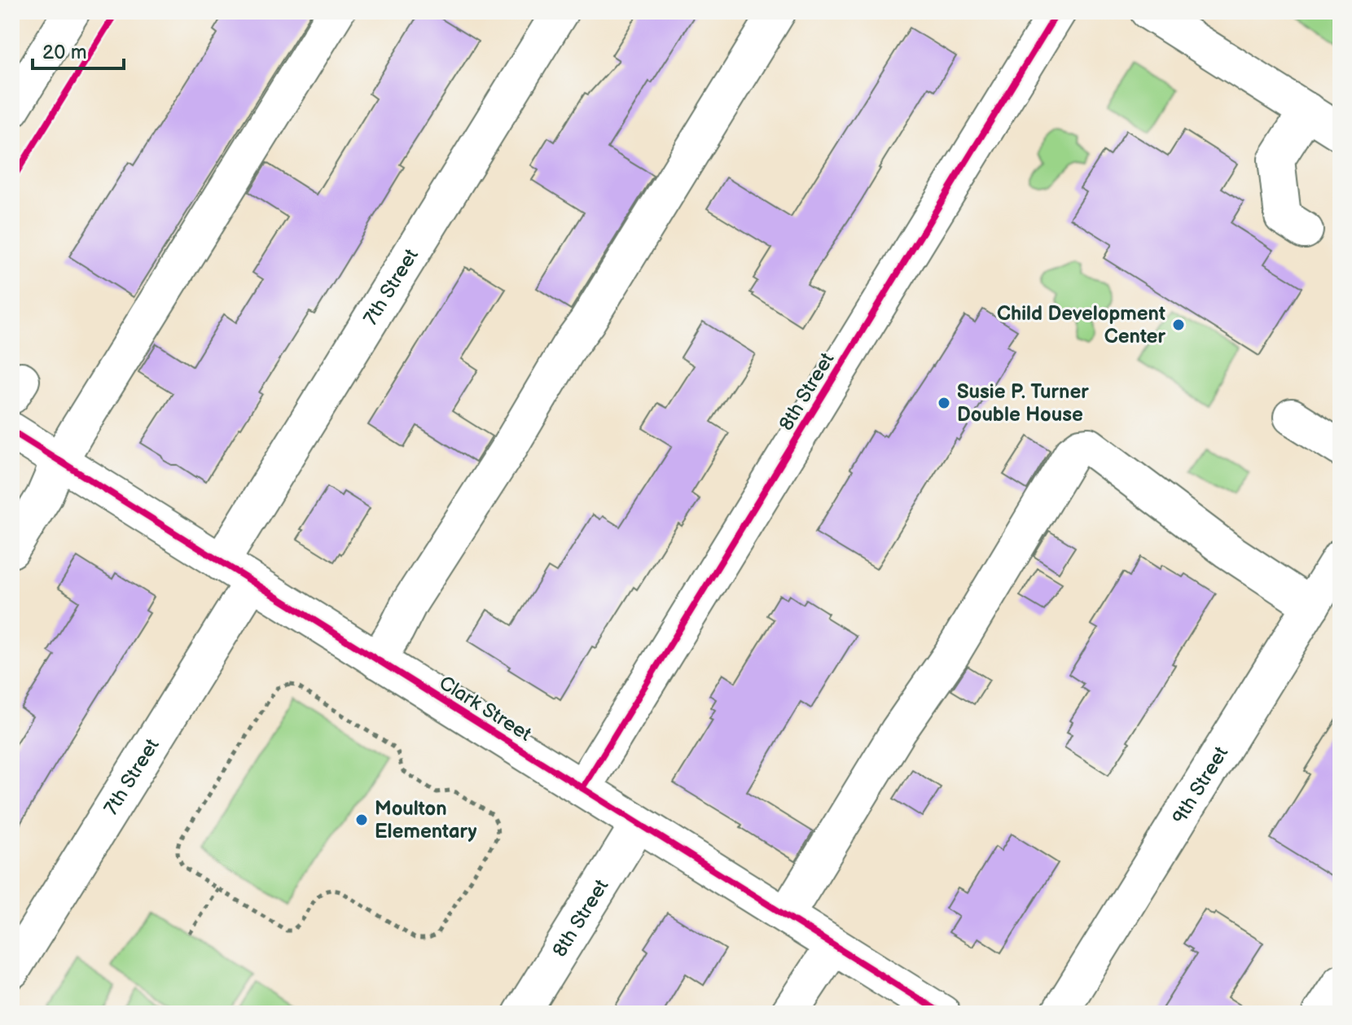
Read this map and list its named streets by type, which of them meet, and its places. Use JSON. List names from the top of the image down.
{
  "streets": {
    "street": [
      "7th Street",
      "8th Street",
      "Clark Street",
      "9th Street"
    ]
  },
  "crossings": [
    ["7th Street", "Clark Street"],
    ["8th Street", "Clark Street"]
  ],
  "places": ["Child Development Center", "Susie P. Turner Double House", "Moulton Elementary"],
  "scale_bar": "20 m"
}
